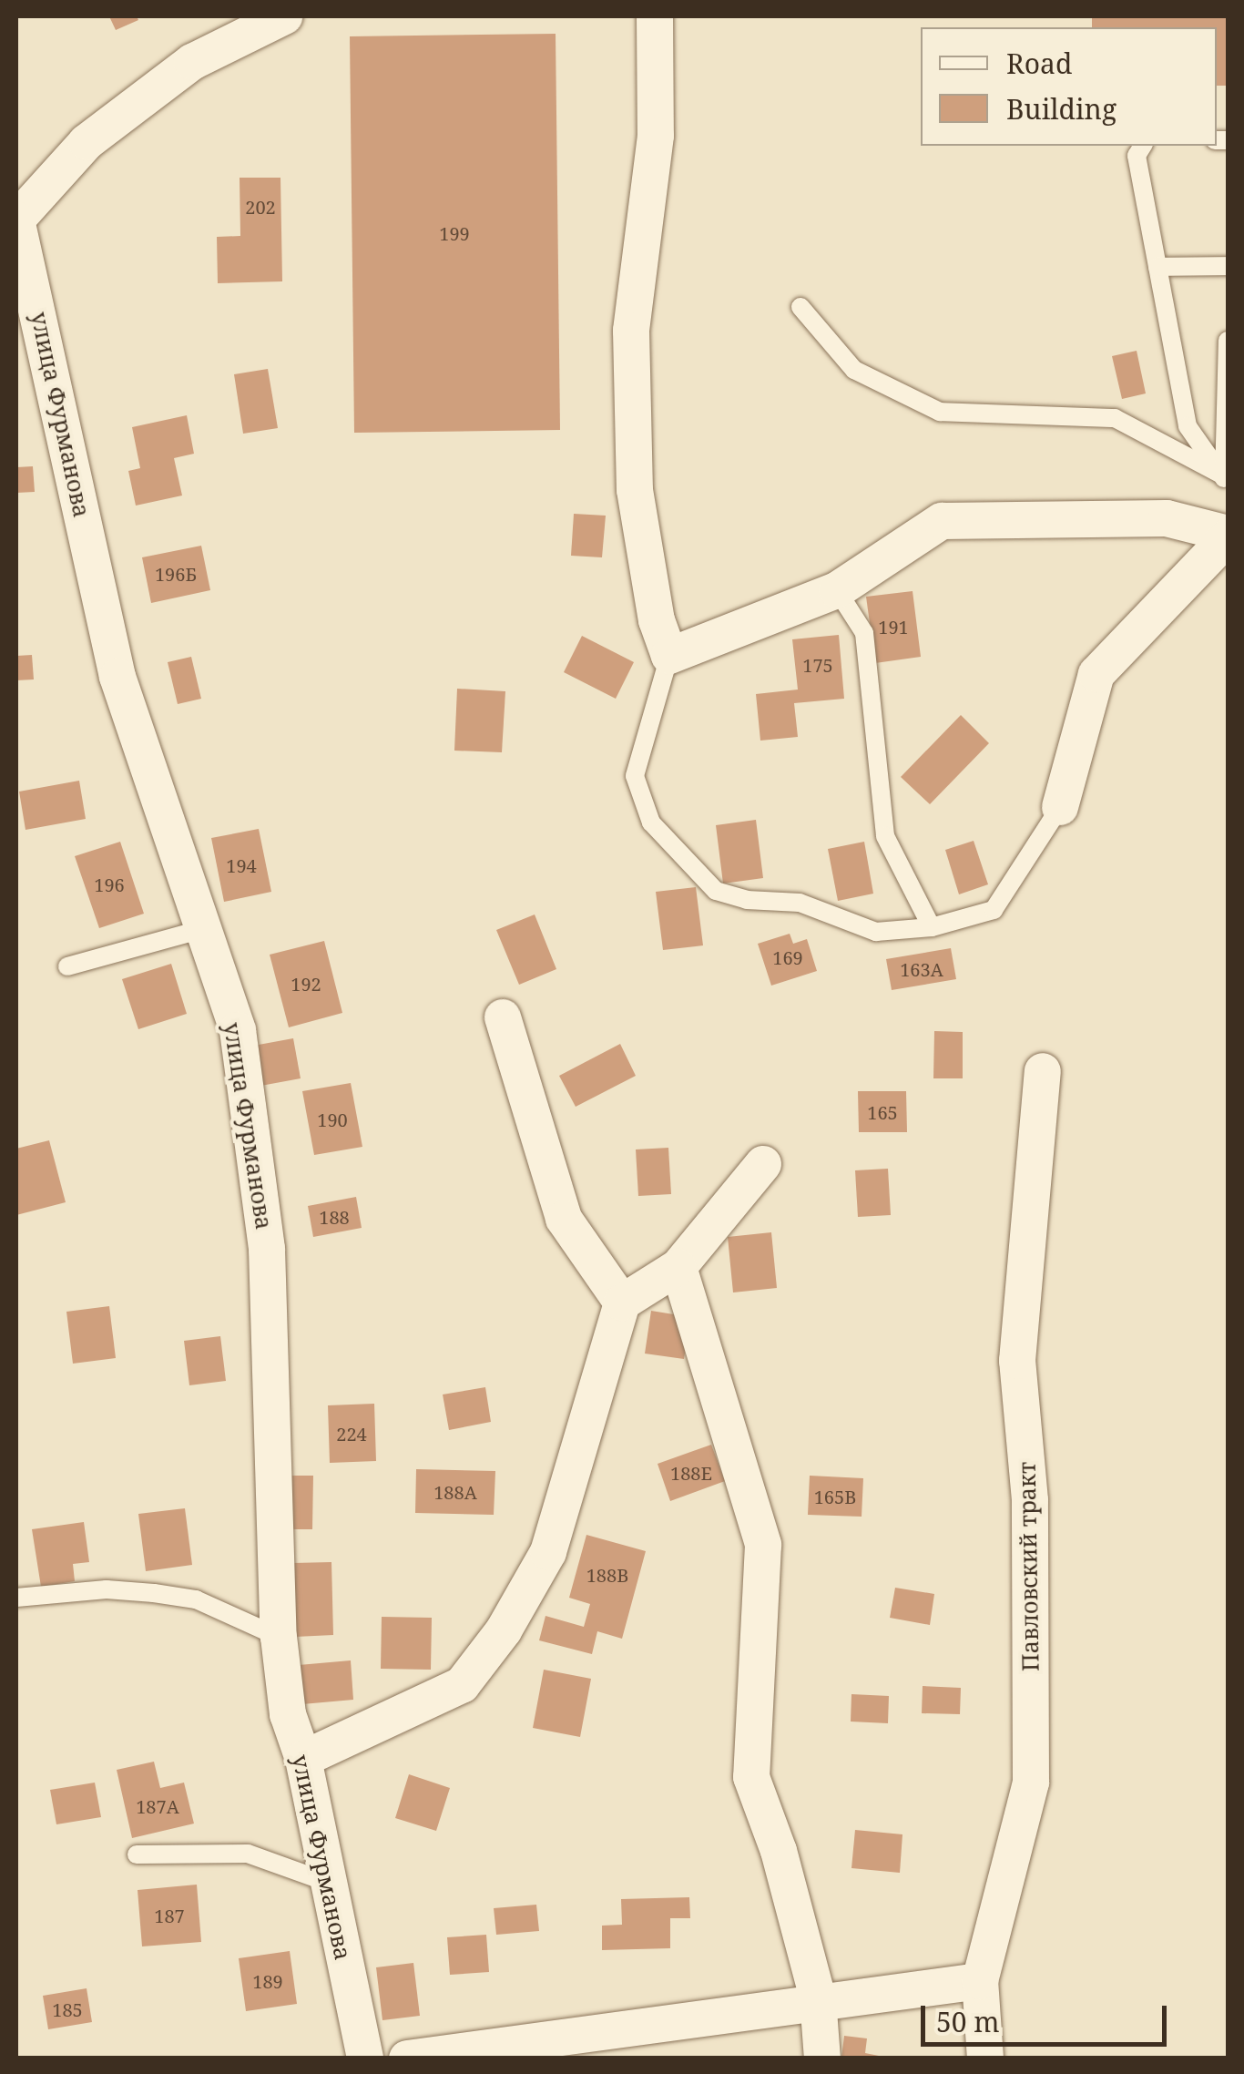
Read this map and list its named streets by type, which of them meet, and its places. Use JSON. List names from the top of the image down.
{
  "streets": {
    "street": ["улица Фурманова", "Павловский тракт"]
  },
  "house_numbers": [
    "202",
    "199",
    "196Б",
    "191",
    "175",
    "194",
    "196",
    "169",
    "163А",
    "192",
    "165",
    "190",
    "188",
    "224",
    "188Е",
    "188А",
    "165В",
    "188В",
    "187А",
    "187",
    "189",
    "185"
  ],
  "legend": ["Road", "Building"],
  "scale_bar": "50 m"
}
